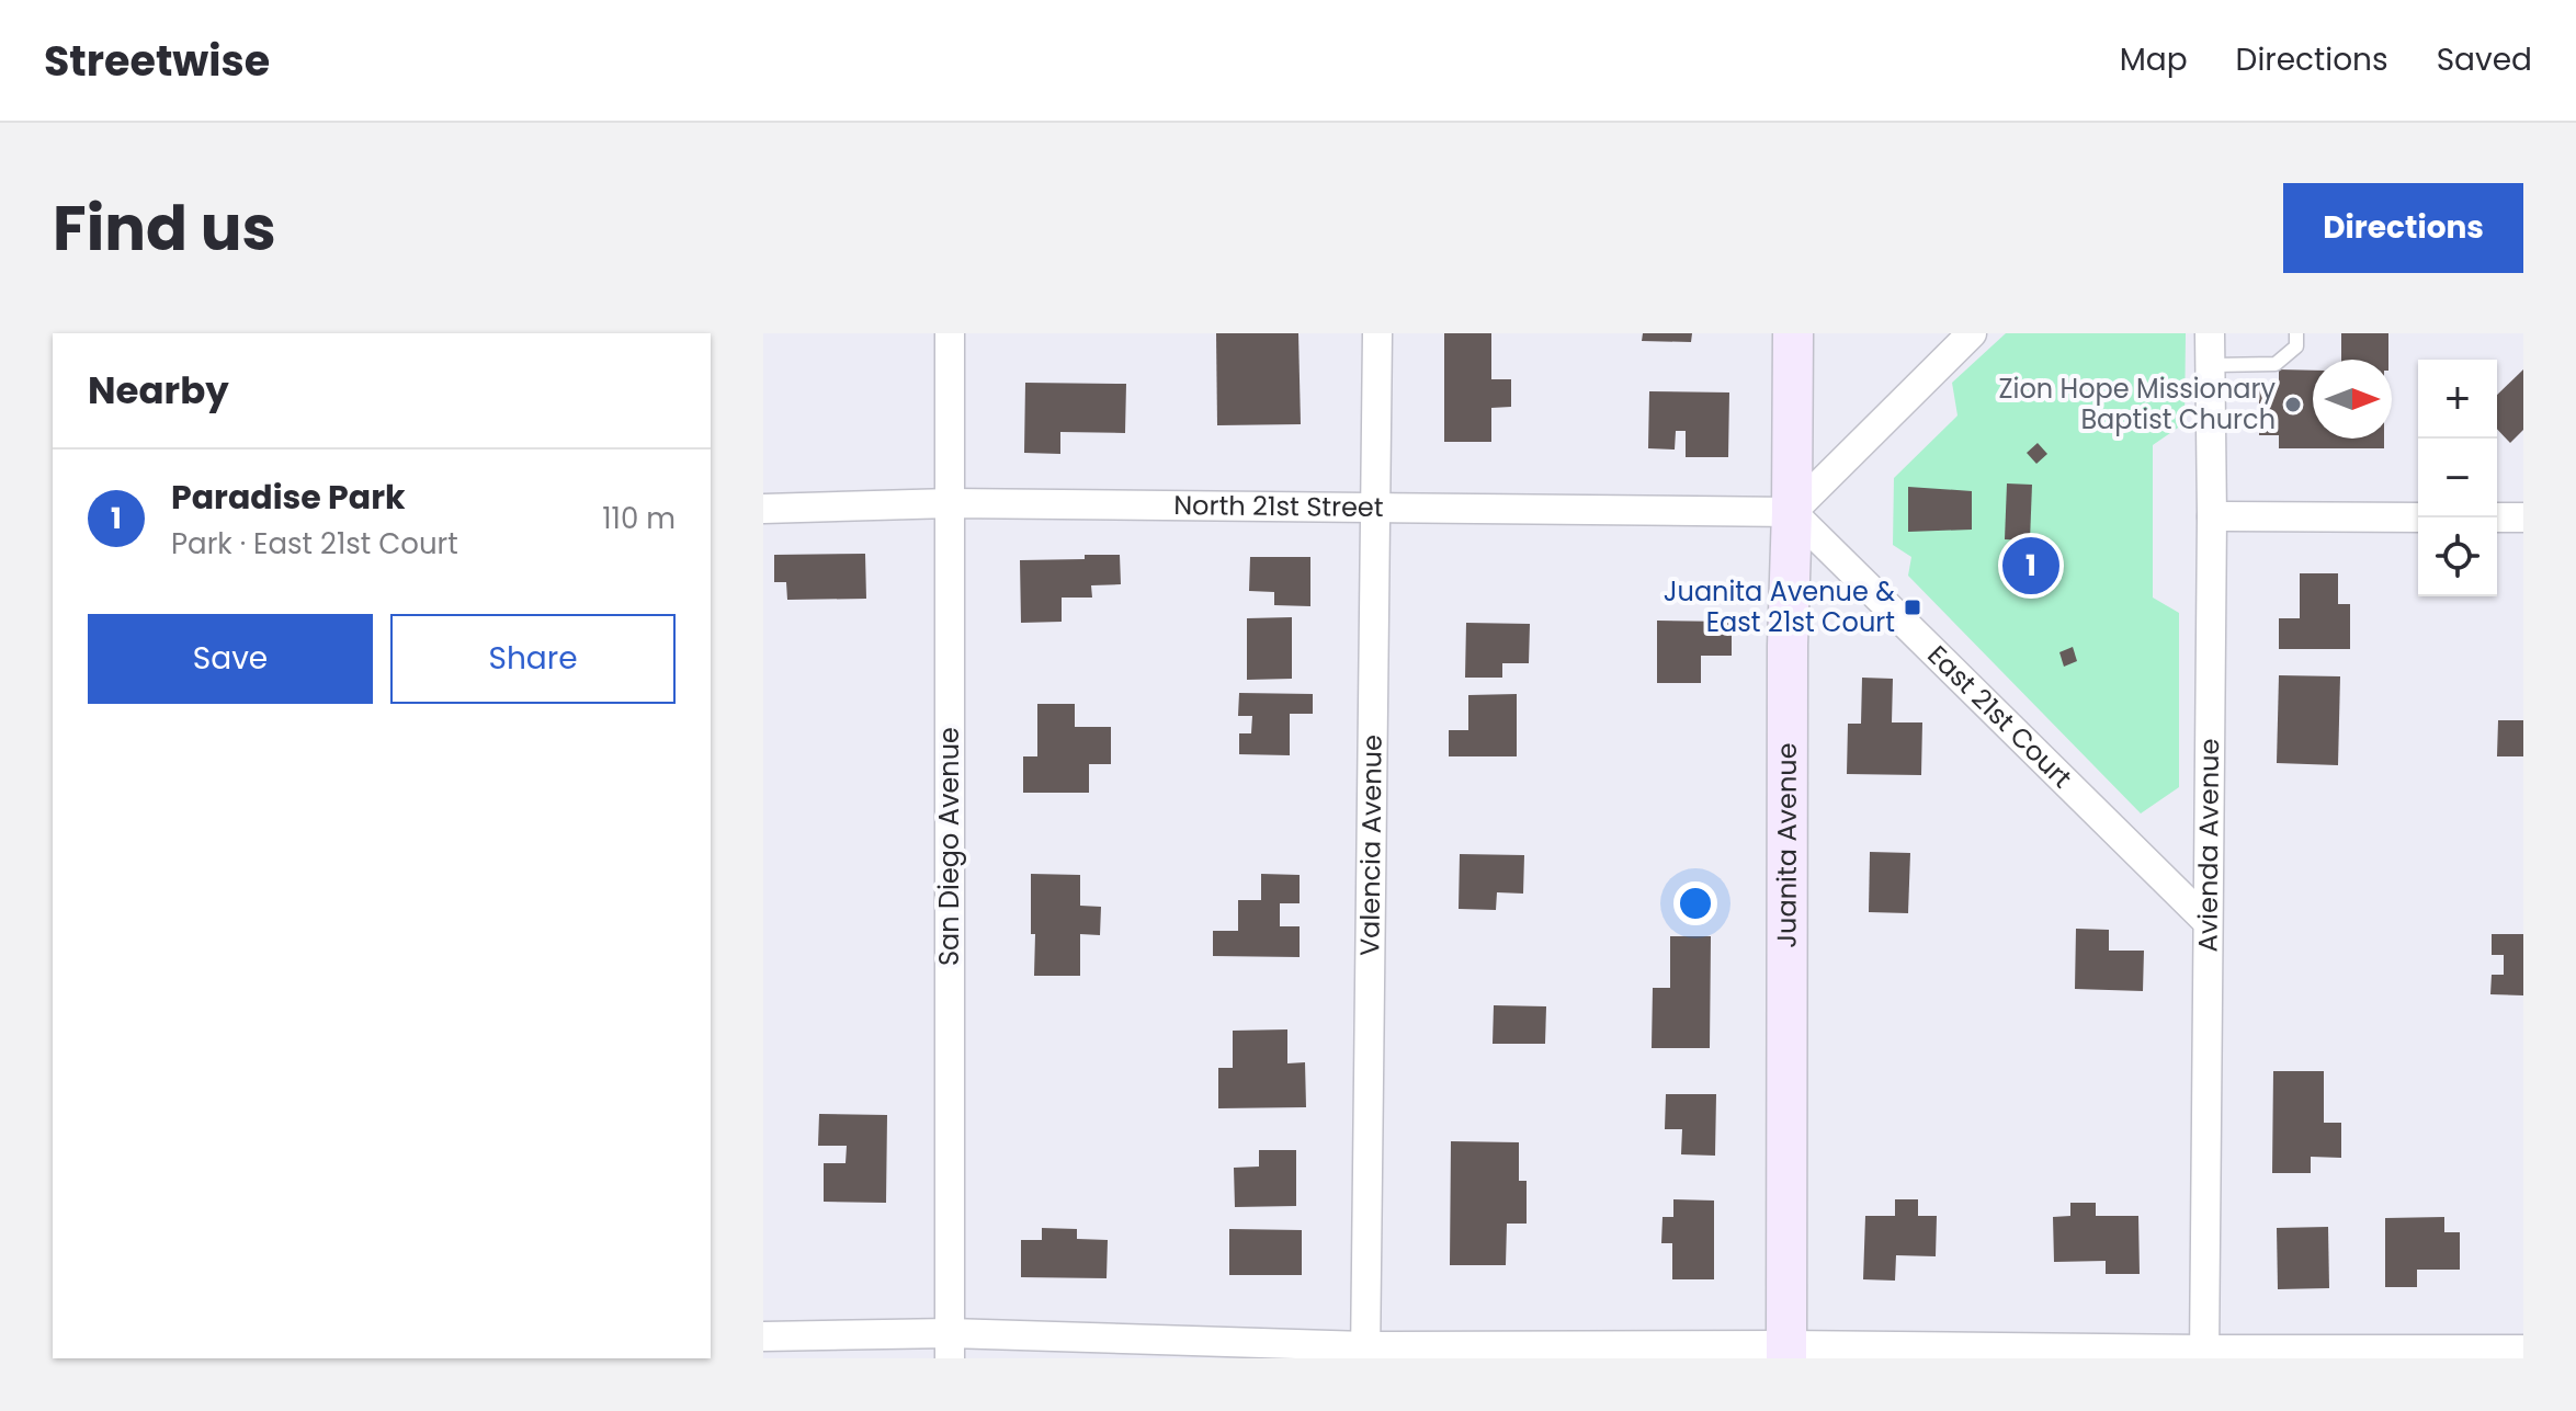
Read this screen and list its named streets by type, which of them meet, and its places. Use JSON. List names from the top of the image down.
{
  "streets": {
    "street": [
      "North 21st Street",
      "East 21st Court",
      "Juanita Avenue",
      "Avienda Avenue",
      "San Diego Avenue",
      "Valencia Avenue"
    ]
  },
  "crossings": [
    ["North 21st Street", "East 21st Court"],
    ["North 21st Street", "Juanita Avenue"],
    ["North 21st Street", "San Diego Avenue"],
    ["North 21st Street", "Valencia Avenue"],
    ["East 21st Court", "Juanita Avenue"],
    ["East 21st Court", "Avienda Avenue"]
  ],
  "places": {
    "other": ["Zion Hope Missionary Baptist Church"],
    "transit": ["Juanita Avenue & East 21st Court"]
  },
  "north": "right",
  "page": {
    "header": "Streetwise",
    "nav": ["Map", "Directions", "Saved"],
    "title": "Find us",
    "buttons": [
      "Directions",
      ["Save", "Share"]
    ],
    "heading": "Nearby",
    "map_buttons": ["+", "−"],
    "list": [
      {
        "mark": "1",
        "name": "Paradise Park",
        "note": "Park · East 21st Court",
        "value": "110 m"
      }
    ],
    "pins": "1"
  }
}
